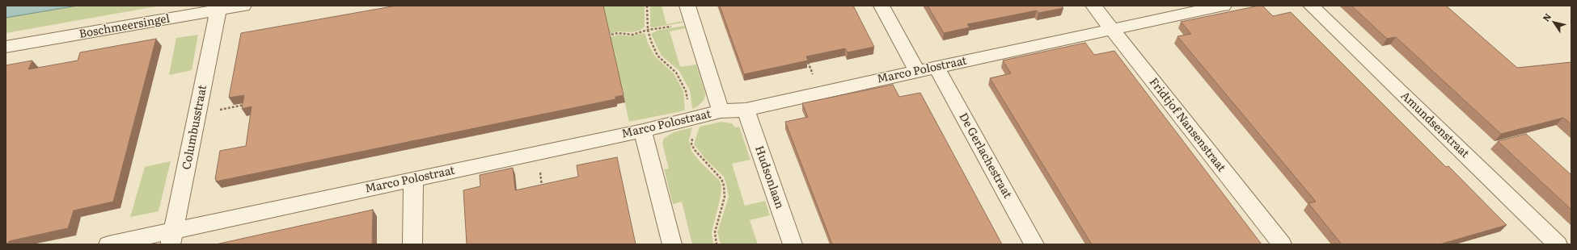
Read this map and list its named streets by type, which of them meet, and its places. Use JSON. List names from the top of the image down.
{
  "streets": {
    "street": [
      "Boschmeersingel",
      "Marco Polostraat",
      "Fridtjof Nansenstraat",
      "Amundsenstraat",
      "Columbusstraat",
      "De Gerlachestraat",
      "Hudsonlaan"
    ]
  },
  "crossings": [
    ["Boschmeersingel", "Columbusstraat"],
    ["Marco Polostraat", "Fridtjof Nansenstraat"],
    ["Marco Polostraat", "Columbusstraat"],
    ["Marco Polostraat", "De Gerlachestraat"],
    ["Marco Polostraat", "Hudsonlaan"]
  ],
  "north": "top left"
}
